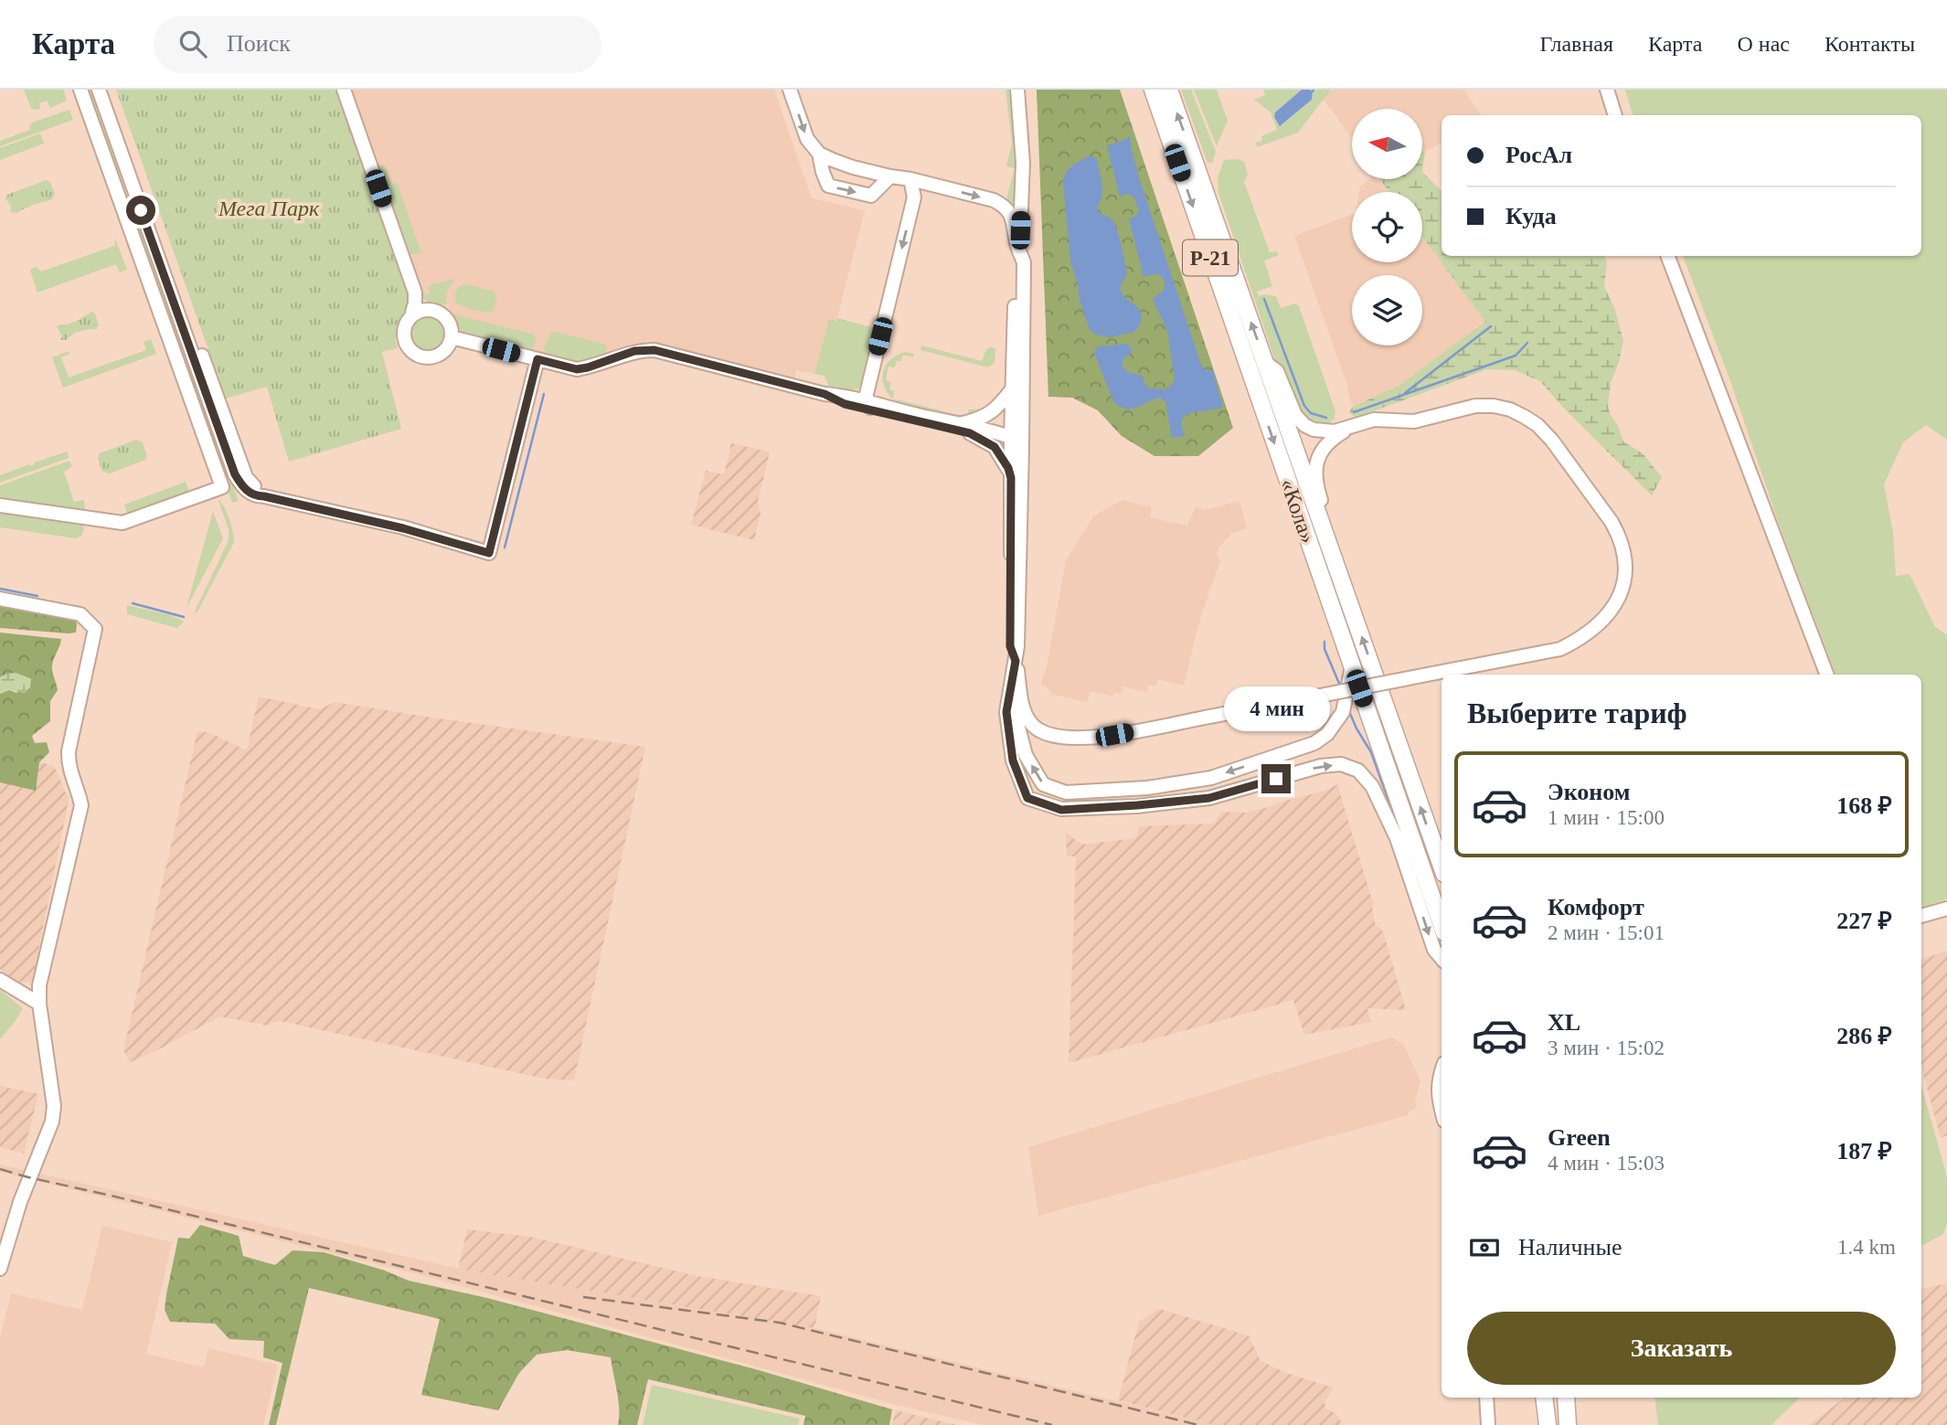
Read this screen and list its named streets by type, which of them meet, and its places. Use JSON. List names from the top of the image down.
{
  "streets": {
    "main road": ["Р-21", "«Кола»"]
  },
  "parks": ["Мега Парк"],
  "north": "left",
  "page": {
    "header": "Карта",
    "search": "Поиск",
    "nav": [
      "Главная",
      "Карта",
      "О нас",
      "Контакты"
    ],
    "banner": ["РосАл", "Куда"],
    "heading": "Выберите тариф",
    "bubble": "4 мин",
    "list": [
      {
        "name": "Эконом",
        "note": "1 мин · 15:00",
        "value": "168 ₽"
      },
      {
        "name": "Комфорт",
        "note": "2 мин · 15:01",
        "value": "227 ₽"
      },
      {
        "name": "XL",
        "note": "3 мин · 15:02",
        "value": "286 ₽"
      },
      {
        "name": "Green",
        "note": "4 мин · 15:03",
        "value": "187 ₽"
      }
    ],
    "pay": ["Наличные", "1.4 km"],
    "buttons": "Заказать"
  }
}
